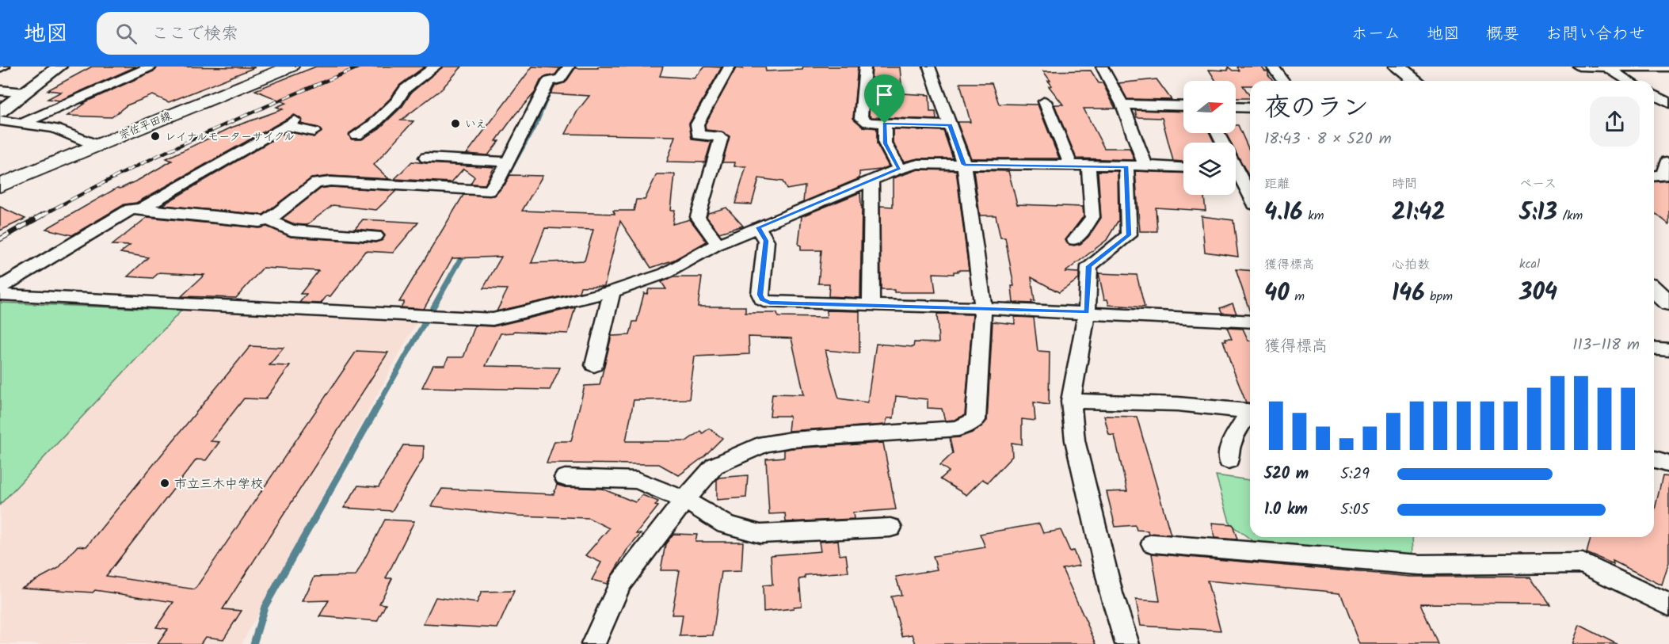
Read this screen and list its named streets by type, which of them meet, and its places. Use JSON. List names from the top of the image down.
{
  "streets": {
    "main road": ["宗佐平田線"]
  },
  "places": ["いえ", "レイナルモーターサイクル", "市立三木中学校"],
  "north": "right",
  "page": {
    "header": "地図",
    "search": "ここで検索",
    "nav": [
      "ホーム",
      "地図",
      "概要",
      "お問い合わせ"
    ],
    "heading": ["夜のラン", "18:43 · 8 × 520 m"],
    "stats": [
      ["距離", "4.16 km"],
      ["時間", "21:42"],
      ["ペース", "5:13 /km"],
      ["獲得標高", "40 m"],
      ["心拍数", "146 bpm"],
      ["kcal", "304"]
    ],
    "chart": ["獲得標高", "113–118 m"],
    "list": [
      {
        "name": "520 m",
        "note": "5:29"
      },
      {
        "name": "1.0 km",
        "note": "5:05"
      }
    ]
  }
}
